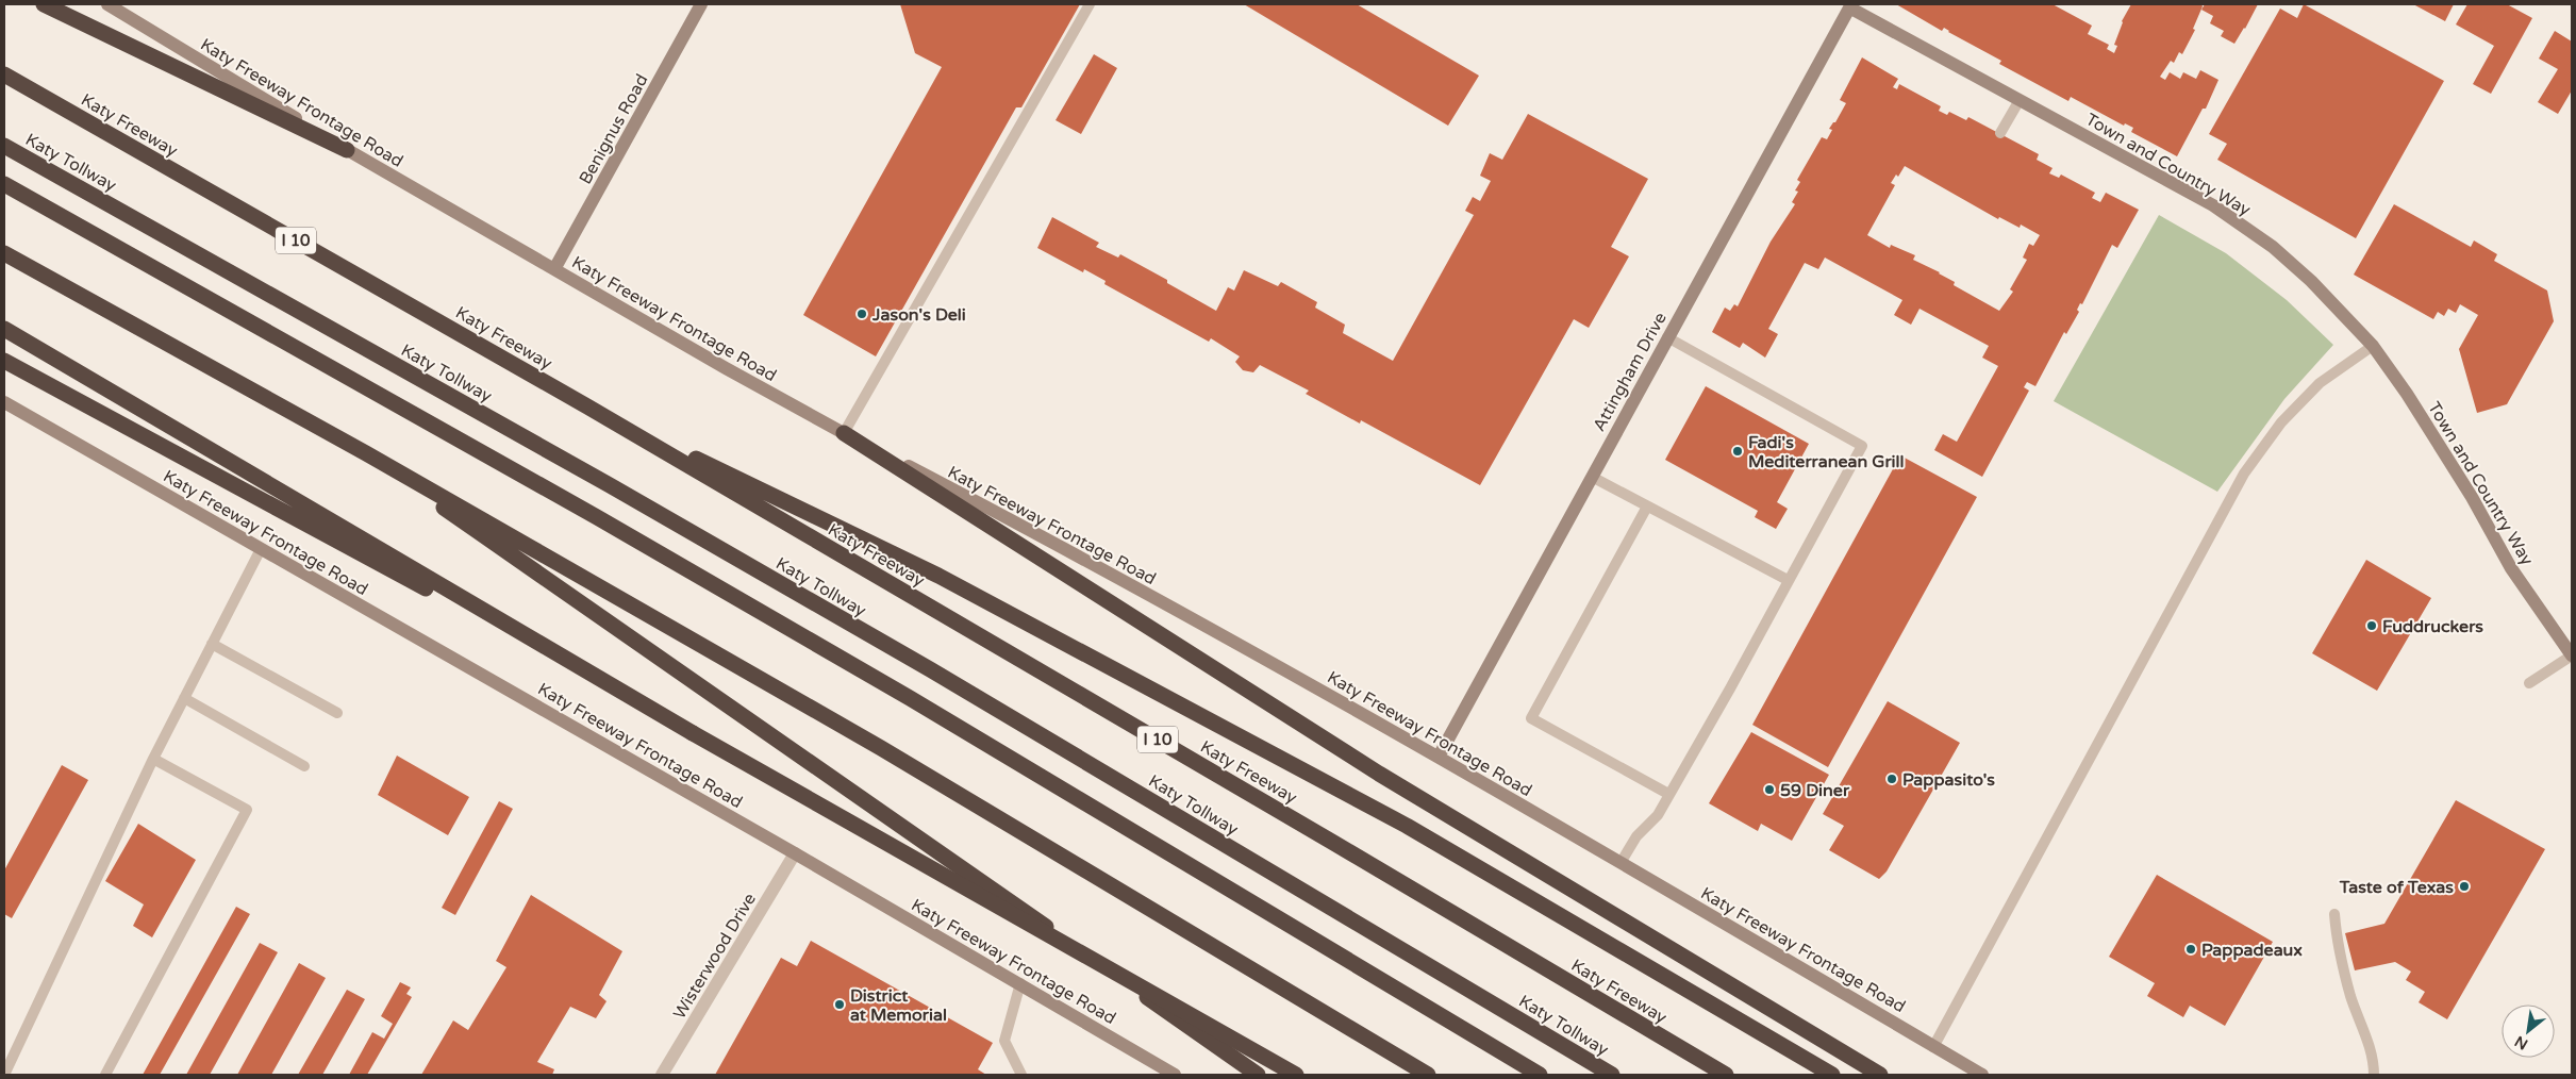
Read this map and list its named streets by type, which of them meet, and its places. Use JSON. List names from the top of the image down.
{
  "streets": {
    "highway": ["Katy Freeway", "Katy Tollway", "I 10"],
    "main road": [
      "Katy Freeway Frontage Road",
      "Benignus Road",
      "Town and Country Way",
      "Attingham Drive"
    ],
    "street": ["Wisterwood Drive"]
  },
  "crossings": [
    ["Katy Freeway Frontage Road", "Benignus Road"],
    ["Katy Freeway Frontage Road", "Attingham Drive"],
    ["Katy Freeway Frontage Road", "Wisterwood Drive"],
    ["Town and Country Way", "Attingham Drive"]
  ],
  "places": [
    "Jason's Deli",
    "Fadi's Mediterranean Grill",
    "Fuddruckers",
    "Pappasito's",
    "59 Diner",
    "Taste of Texas",
    "Pappadeaux",
    "District at Memorial"
  ],
  "north": "bottom left"
}
